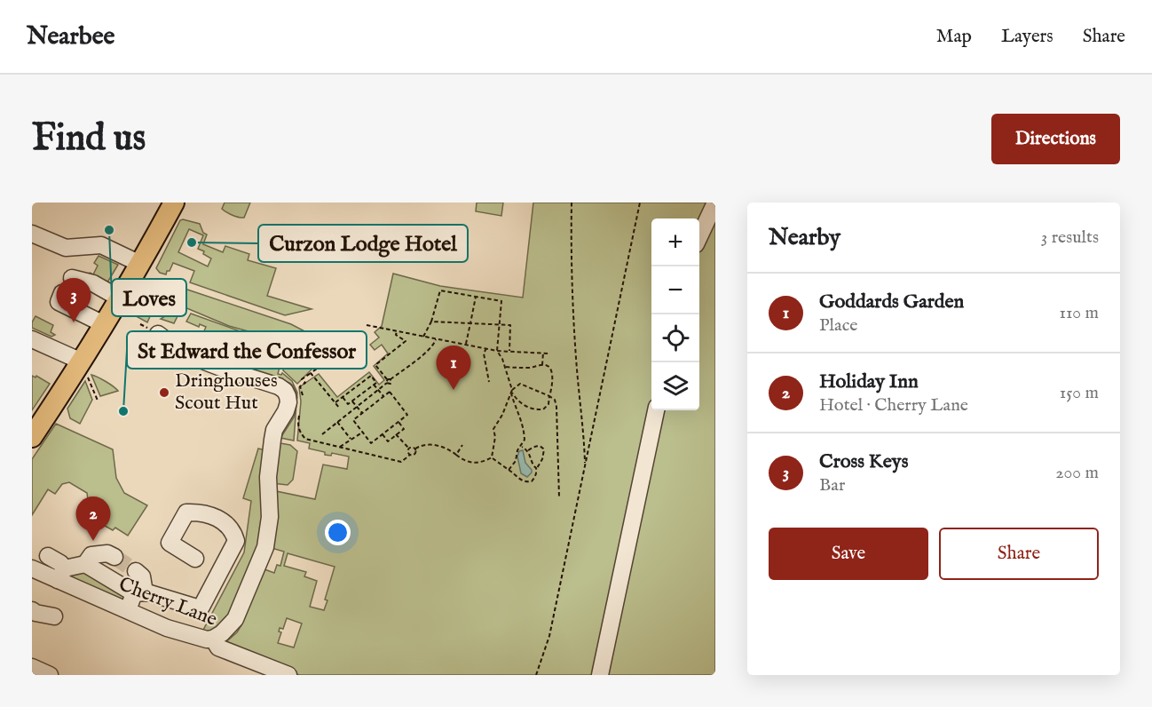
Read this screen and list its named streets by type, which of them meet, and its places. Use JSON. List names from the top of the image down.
{
  "streets": {
    "street": ["Cherry Lane"]
  },
  "places": [
    "Loves",
    "Curzon Lodge Hotel",
    "Dringhouses Scout Hut",
    "St Edward the Confessor"
  ],
  "page": {
    "header": "Nearbee",
    "nav": ["Map", "Layers", "Share"],
    "buttons": [
      "Directions",
      ["Save", "Share"]
    ],
    "title": "Find us",
    "heading": ["Nearby", "3 results"],
    "map_buttons": ["+", "−"],
    "list": [
      {
        "mark": "1",
        "name": "Goddards Garden",
        "note": "Place",
        "value": "110 m"
      },
      {
        "mark": "2",
        "name": "Holiday Inn",
        "note": "Hotel · Cherry Lane",
        "value": "150 m"
      },
      {
        "mark": "3",
        "name": "Cross Keys",
        "note": "Bar",
        "value": "200 m"
      }
    ],
    "pins": ["3", "1", "2"]
  }
}
